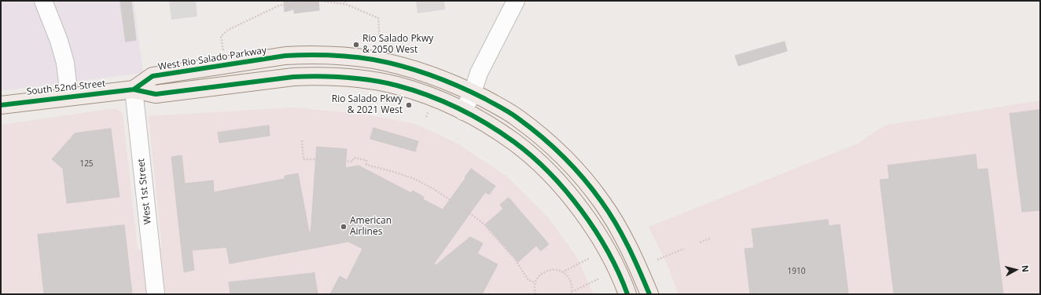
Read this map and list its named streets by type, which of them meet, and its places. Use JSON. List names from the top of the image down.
{
  "streets": {
    "main road": ["West Rio Salado Parkway", "South 52nd Street"],
    "street": ["West 1st Street"]
  },
  "crossings": [
    ["West Rio Salado Parkway", "South 52nd Street"],
    ["West Rio Salado Parkway", "West 1st Street"],
    ["South 52nd Street", "West 1st Street"]
  ],
  "places": ["Rio Salado Pkwy & 2050 West", "Rio Salado Pkwy & 2021 West", "American Airlines"],
  "house_numbers": ["125", "1910"],
  "north": "right"
}
